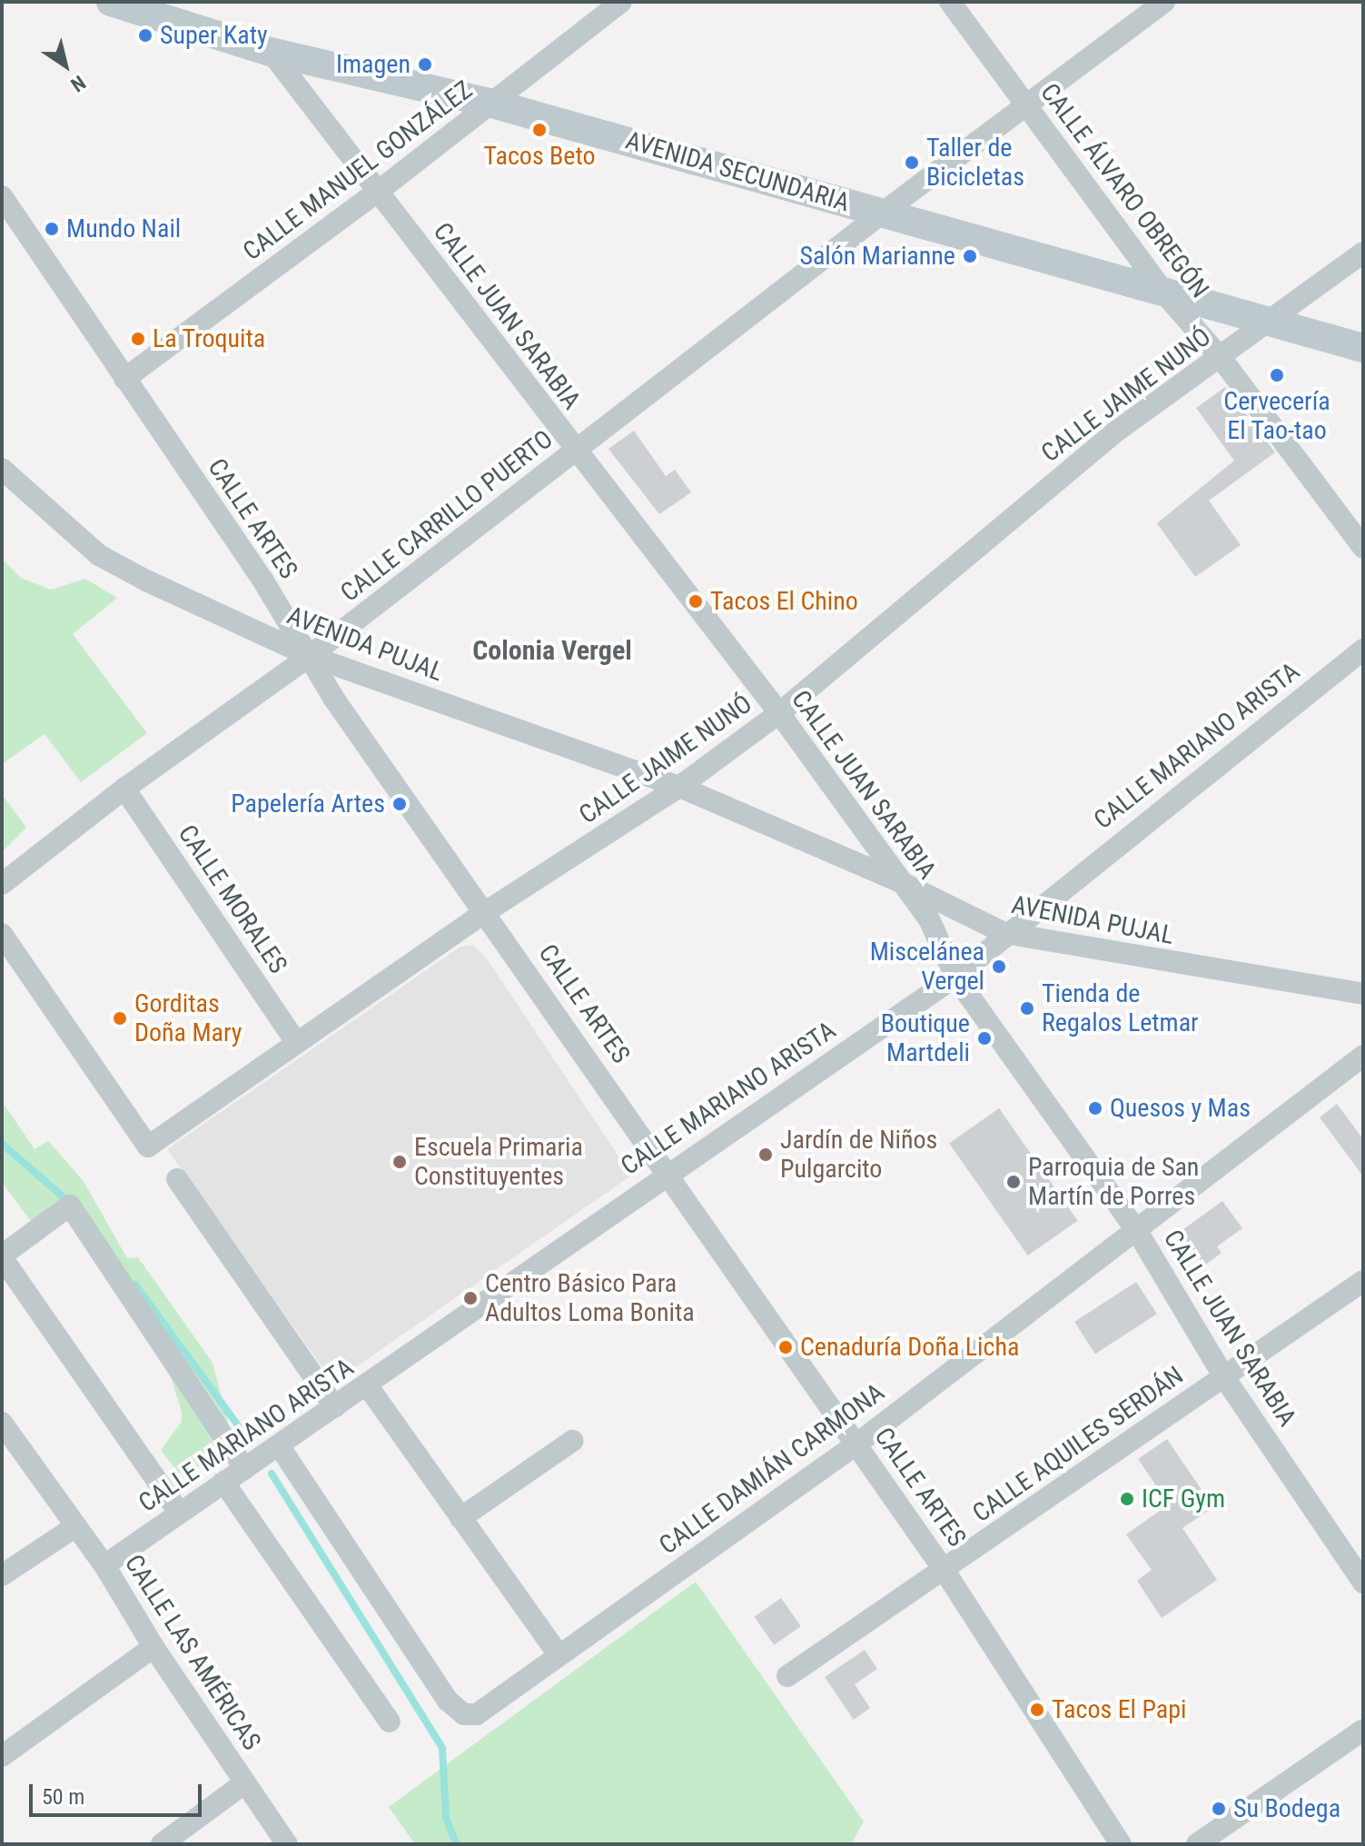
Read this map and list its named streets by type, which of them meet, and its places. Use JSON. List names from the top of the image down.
{
  "streets": {
    "street": [
      "CALLE MANUEL GONZÁLEZ",
      "AVENIDA SECUNDARIA",
      "CALLE ÁLVARO OBREGÓN",
      "CALLE JUAN SARABIA",
      "CALLE JAIME NUNÓ",
      "CALLE CARRILLO PUERTO",
      "CALLE ARTES",
      "AVENIDA PUJAL",
      "CALLE MARIANO ARISTA",
      "CALLE MORALES",
      "CALLE AQUILES SERDÁN",
      "CALLE DAMIÁN CARMONA",
      "CALLE LAS AMÉRICAS"
    ]
  },
  "crossings": [
    ["CALLE MANUEL GONZÁLEZ", "AVENIDA SECUNDARIA"],
    ["CALLE MANUEL GONZÁLEZ", "CALLE JUAN SARABIA"],
    ["CALLE MANUEL GONZÁLEZ", "CALLE ARTES"],
    ["AVENIDA SECUNDARIA", "CALLE ÁLVARO OBREGÓN"],
    ["AVENIDA SECUNDARIA", "CALLE JUAN SARABIA"],
    ["AVENIDA SECUNDARIA", "CALLE JAIME NUNÓ"],
    ["AVENIDA SECUNDARIA", "CALLE CARRILLO PUERTO"],
    ["CALLE ÁLVARO OBREGÓN", "CALLE JAIME NUNÓ"],
    ["CALLE ÁLVARO OBREGÓN", "CALLE CARRILLO PUERTO"],
    ["CALLE JUAN SARABIA", "CALLE JAIME NUNÓ"],
    ["CALLE JUAN SARABIA", "CALLE CARRILLO PUERTO"],
    ["CALLE JUAN SARABIA", "AVENIDA PUJAL"],
    ["CALLE JUAN SARABIA", "CALLE MARIANO ARISTA"],
    ["CALLE JUAN SARABIA", "CALLE AQUILES SERDÁN"],
    ["CALLE JUAN SARABIA", "CALLE DAMIÁN CARMONA"],
    ["CALLE JAIME NUNÓ", "CALLE ARTES"],
    ["CALLE JAIME NUNÓ", "AVENIDA PUJAL"],
    ["CALLE JAIME NUNÓ", "CALLE MORALES"],
    ["CALLE CARRILLO PUERTO", "CALLE ARTES"],
    ["CALLE CARRILLO PUERTO", "AVENIDA PUJAL"],
    ["CALLE CARRILLO PUERTO", "CALLE MORALES"],
    ["CALLE ARTES", "AVENIDA PUJAL"],
    ["CALLE ARTES", "CALLE MARIANO ARISTA"],
    ["CALLE ARTES", "CALLE AQUILES SERDÁN"],
    ["CALLE ARTES", "CALLE DAMIÁN CARMONA"],
    ["AVENIDA PUJAL", "CALLE MARIANO ARISTA"],
    ["CALLE MARIANO ARISTA", "CALLE DAMIÁN CARMONA"],
    ["CALLE MARIANO ARISTA", "CALLE LAS AMÉRICAS"]
  ],
  "districts": ["Colonia Vergel"],
  "places": [
    "Super Katy",
    "Imagen",
    "Tacos Beto",
    "Taller de Bicicletas",
    "Mundo Nail",
    "Salón Marianne",
    "La Troquita",
    "Cervecería El Tao-tao",
    "Tacos El Chino",
    "Papelería Artes",
    "Miscelánea Vergel",
    "Tienda de Regalos Letmar",
    "Gorditas Doña Mary",
    "Boutique Martdeli",
    "Quesos y Mas",
    "Jardín de Niños Pulgarcito",
    "Escuela Primaria Constituyentes",
    "Parroquia de San Martín de Porres",
    "Centro Básico Para Adultos Loma Bonita",
    "Cenaduría Doña Licha",
    "ICF Gym",
    "Tacos El Papi",
    "Su Bodega"
  ],
  "scale_bar": "50 m",
  "north": "bottom right"
}
